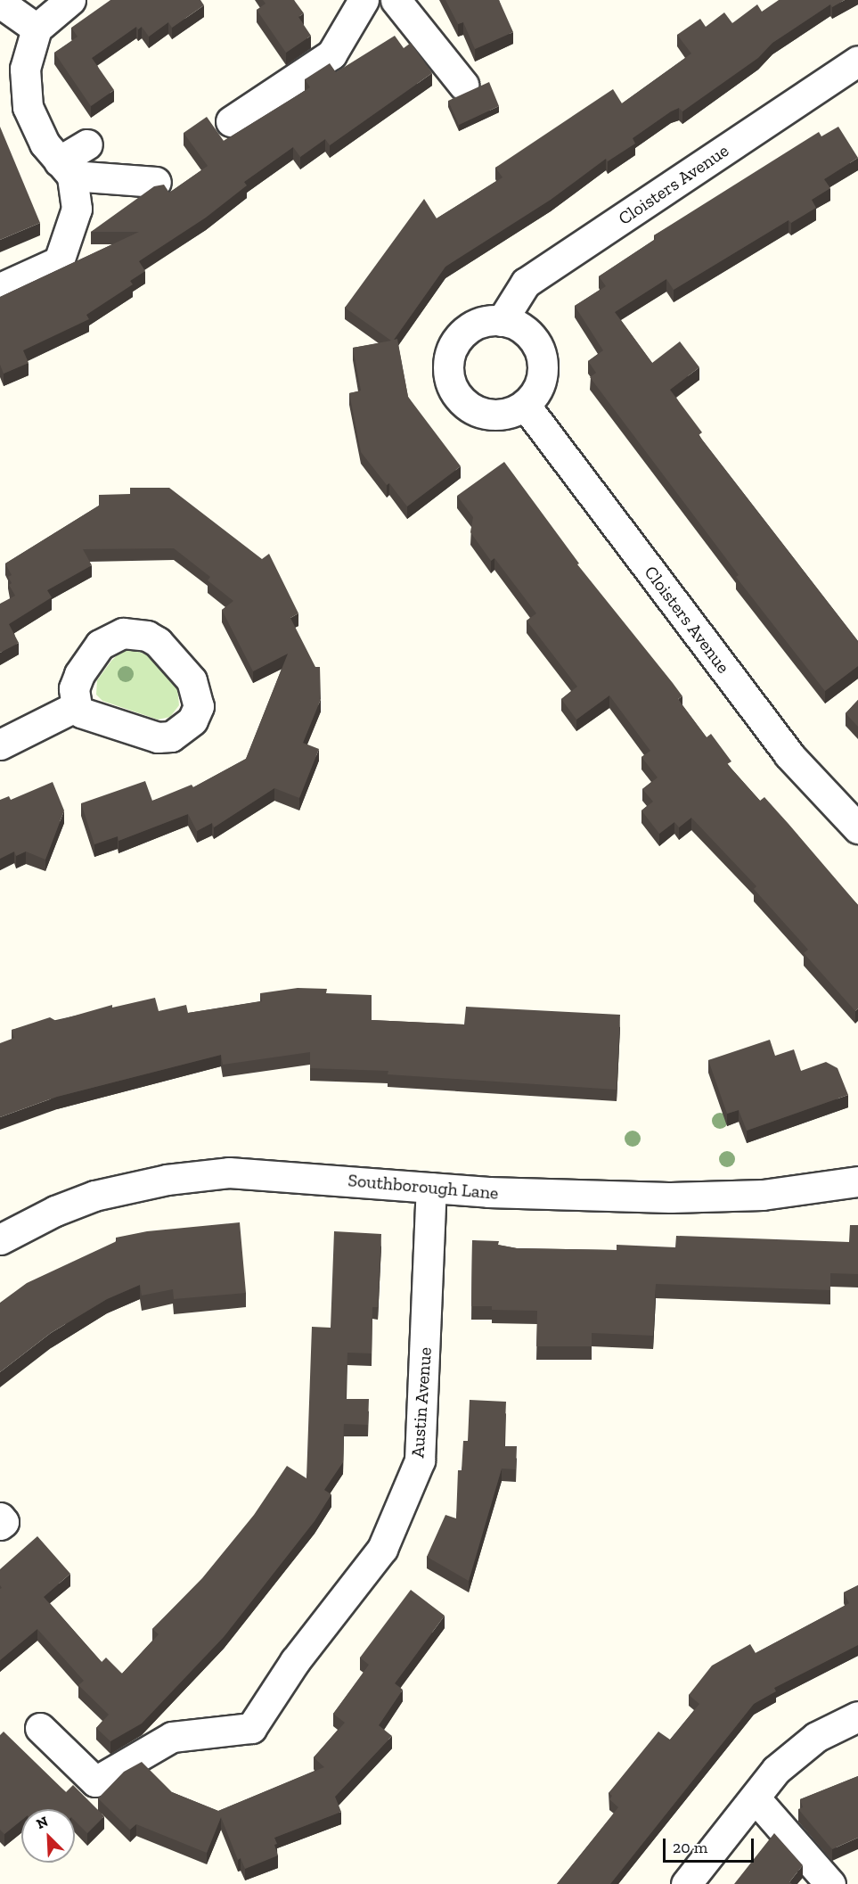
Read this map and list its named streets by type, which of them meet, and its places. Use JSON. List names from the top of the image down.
{
  "streets": {
    "street": ["Cloisters Avenue", "Southborough Lane", "Austin Avenue"]
  },
  "crossings": [
    ["Southborough Lane", "Austin Avenue"]
  ],
  "scale_bar": "20 m",
  "north": "top left"
}
